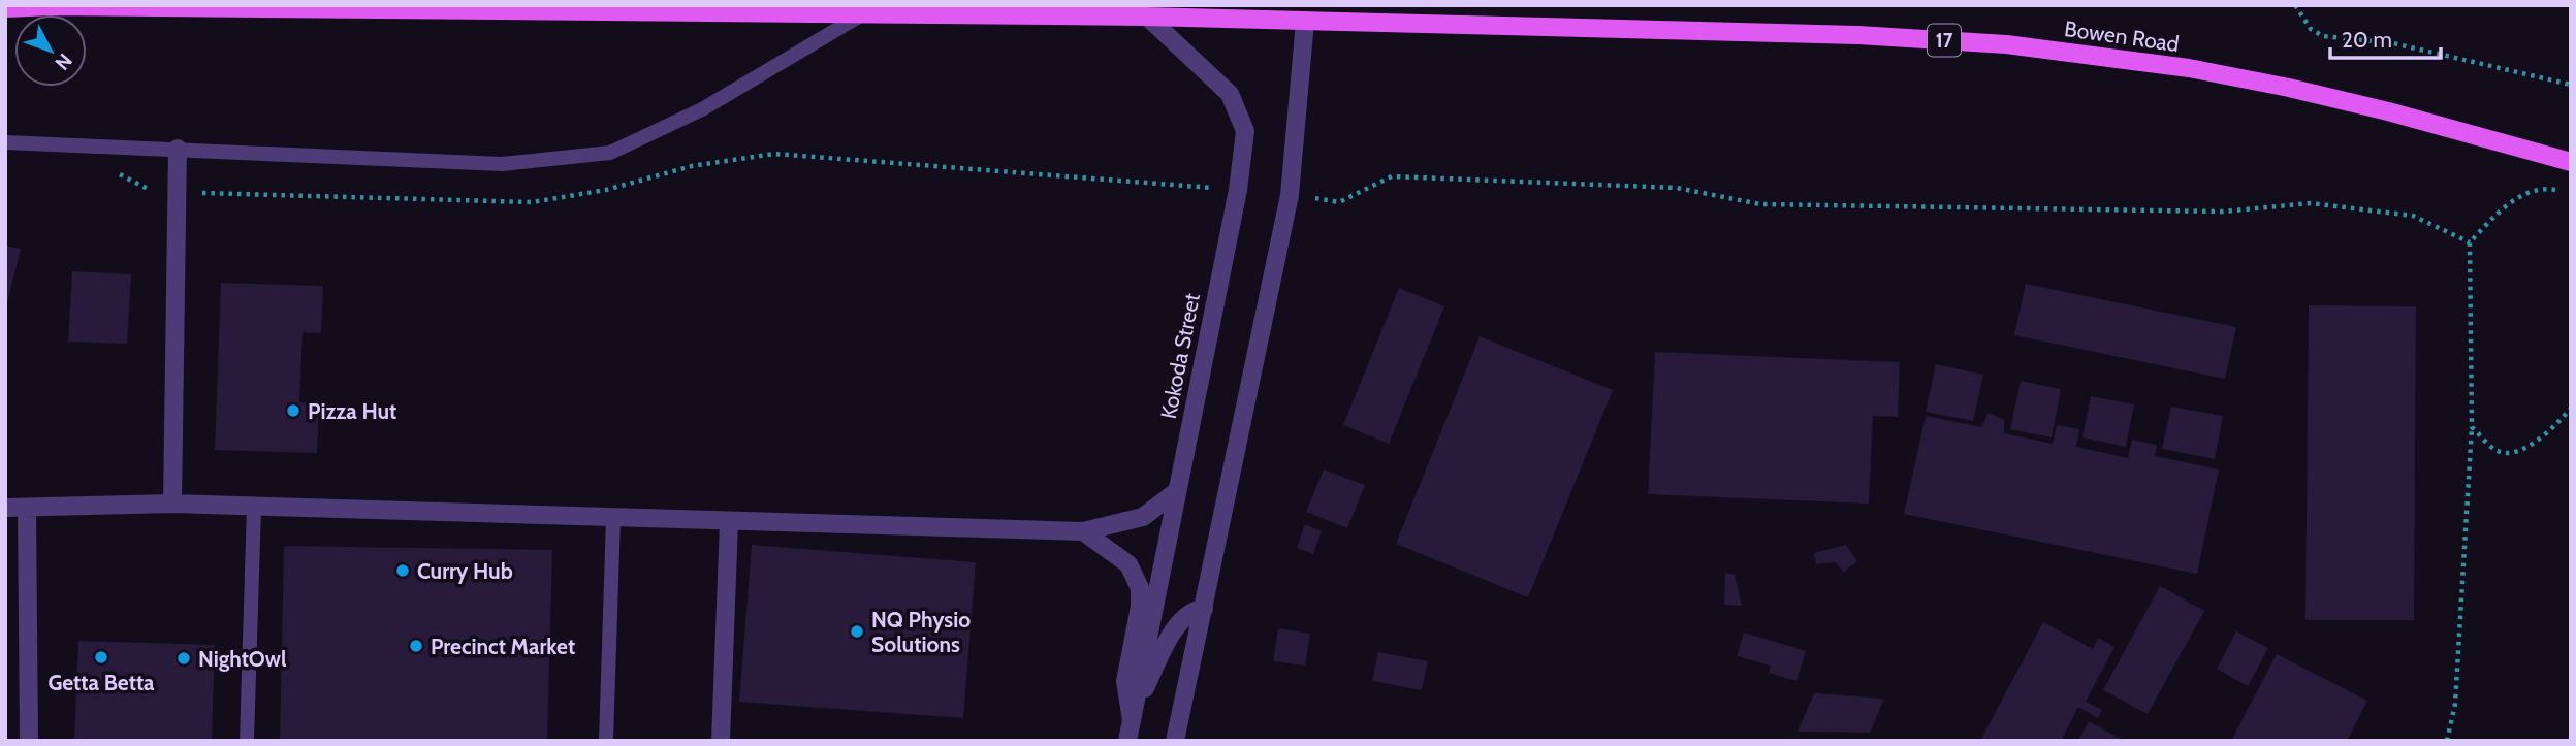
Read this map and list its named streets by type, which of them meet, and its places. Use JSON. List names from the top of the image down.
{
  "streets": {
    "main road": ["Bowen Road", "17"],
    "street": ["Kokoda Street"]
  },
  "crossings": [
    ["Bowen Road", "Kokoda Street"]
  ],
  "places": [
    "Pizza Hut",
    "Curry Hub",
    "NQ Physio Solutions",
    "Precinct Market",
    "Getta Betta",
    "NightOwl"
  ],
  "scale_bar": "20 m",
  "north": "bottom right"
}
